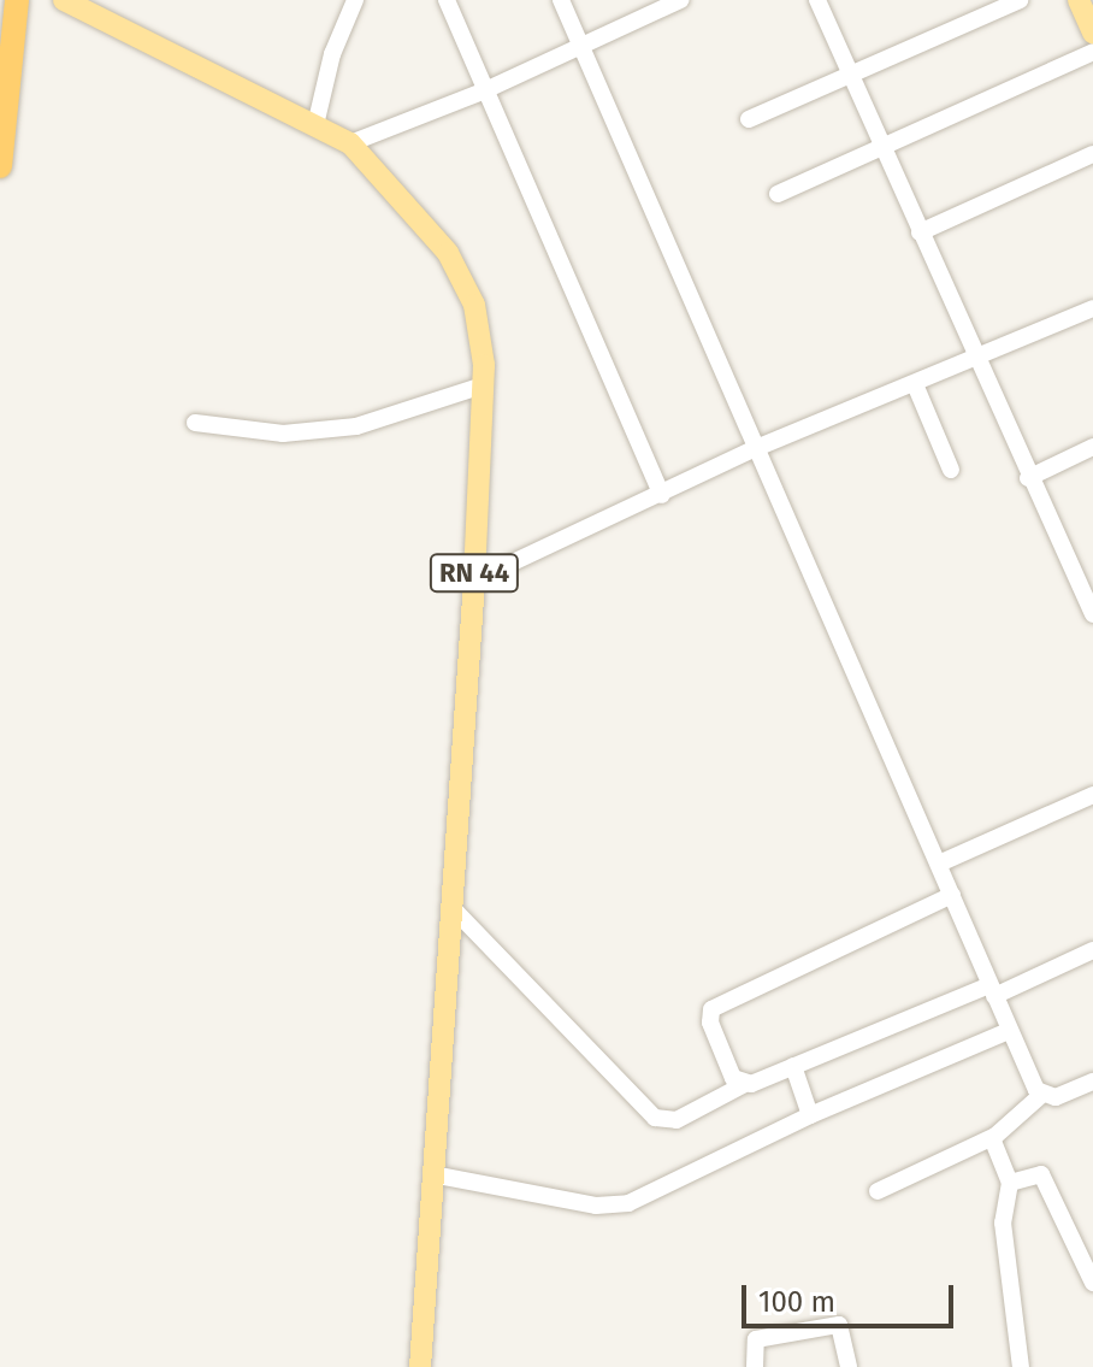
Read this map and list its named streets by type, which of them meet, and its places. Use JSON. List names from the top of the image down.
{
  "streets": {
    "main road": ["RN 44"]
  },
  "scale_bar": "100 m"
}
